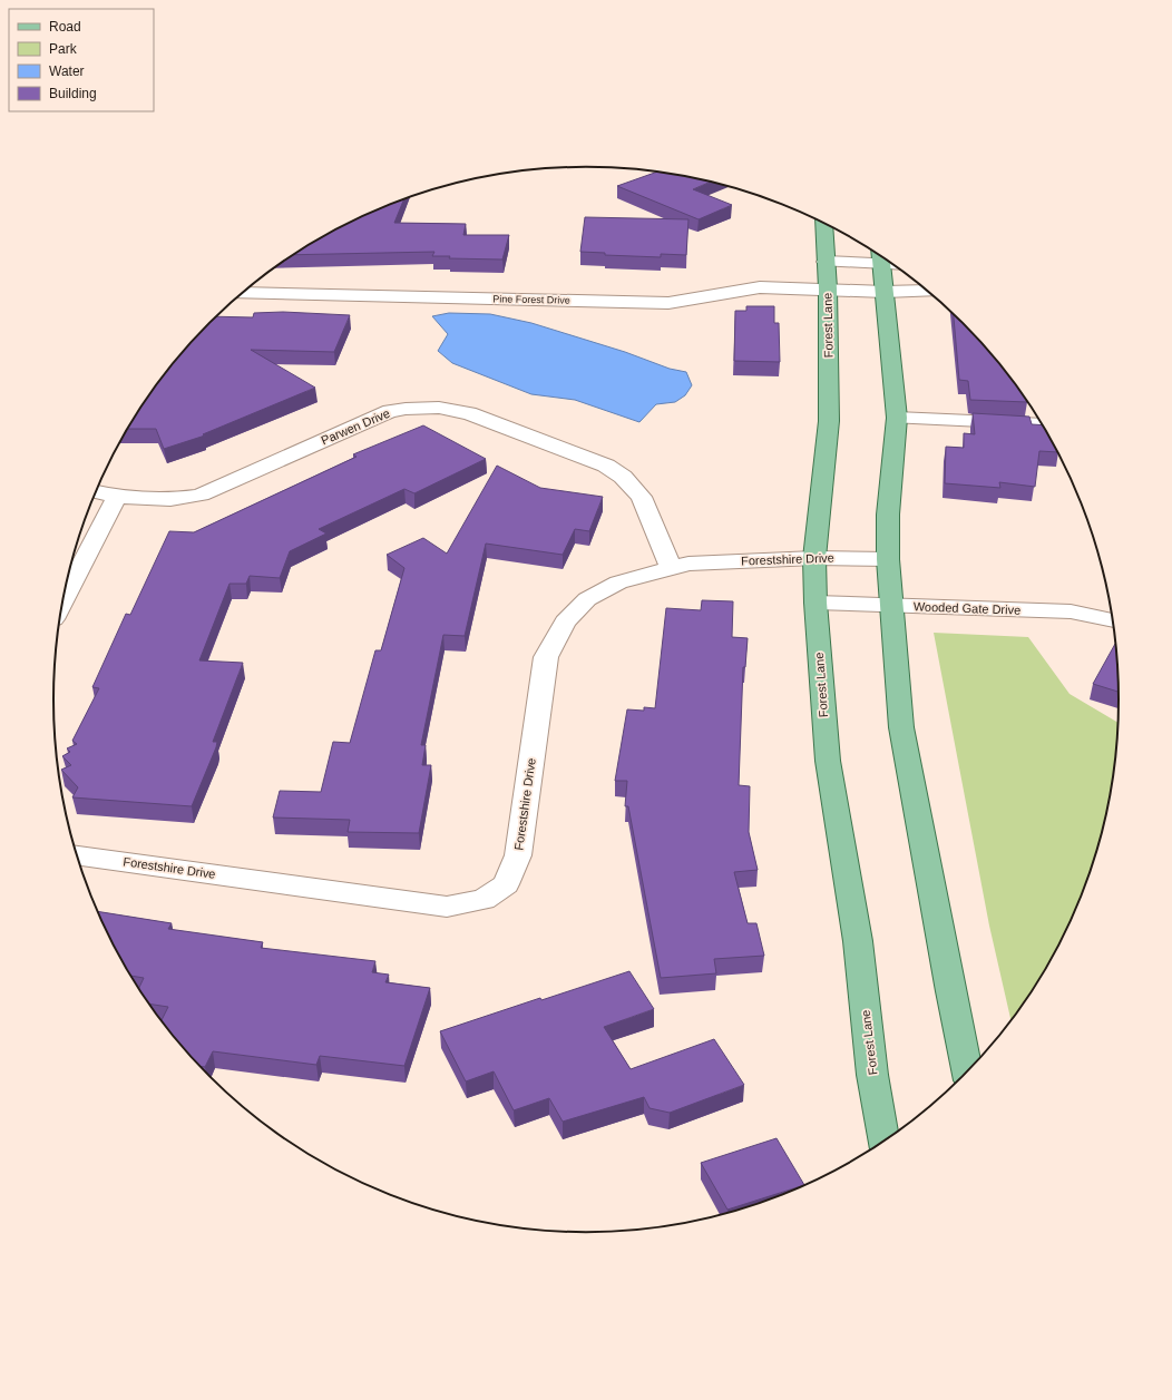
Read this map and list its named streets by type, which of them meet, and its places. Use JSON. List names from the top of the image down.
{
  "streets": {
    "main road": ["Forest Lane"],
    "street": [
      "Pine Forest Drive",
      "Parwen Drive",
      "Forestshire Drive",
      "Wooded Gate Drive"
    ]
  },
  "crossings": [
    ["Pine Forest Drive", "Forest Lane"],
    ["Forest Lane", "Forestshire Drive"],
    ["Forest Lane", "Wooded Gate Drive"],
    ["Parwen Drive", "Forestshire Drive"]
  ],
  "legend": [
    "Road",
    "Park",
    "Water",
    "Building"
  ]
}
